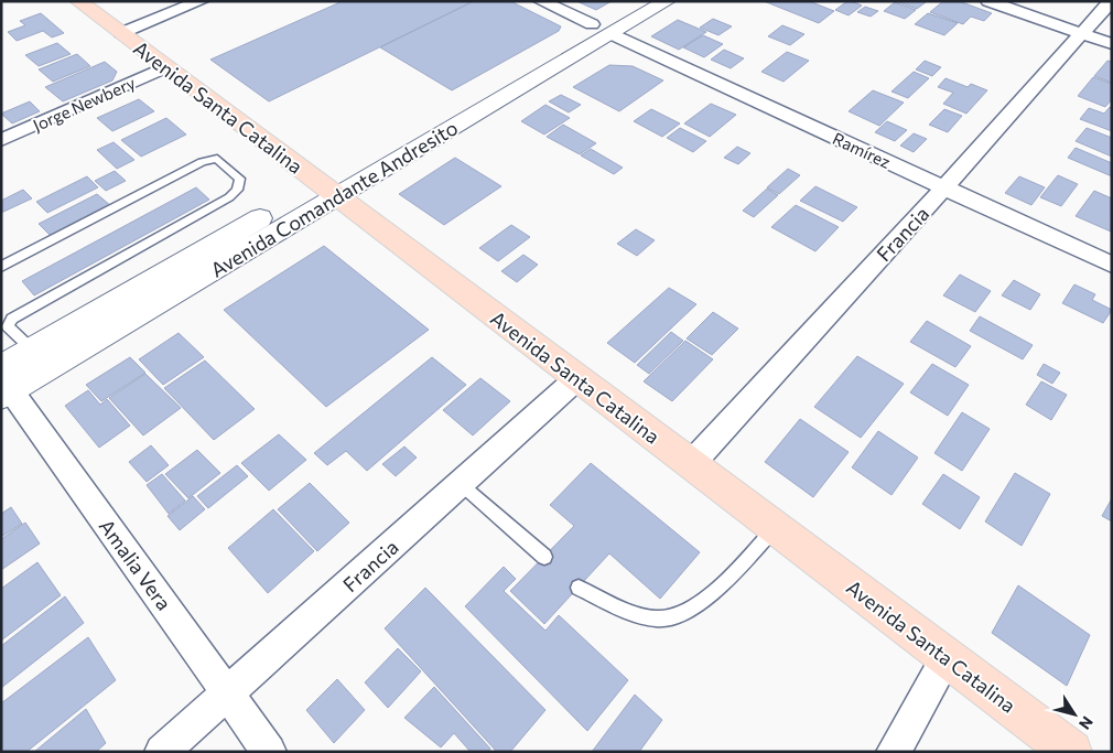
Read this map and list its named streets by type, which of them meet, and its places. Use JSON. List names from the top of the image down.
{
  "streets": {
    "main road": ["Avenida Santa Catalina", "Avenida Comandante Andresito"],
    "street": [
      "Jorge Newbery",
      "Ramírez",
      "Francia",
      "Amalia Vera"
    ]
  },
  "crossings": [
    ["Jorge Newbery", "Avenida Santa Catalina"],
    ["Avenida Santa Catalina", "Avenida Comandante Andresito"],
    ["Avenida Santa Catalina", "Francia"],
    ["Ramírez", "Avenida Comandante Andresito"],
    ["Ramírez", "Francia"],
    ["Avenida Comandante Andresito", "Amalia Vera"],
    ["Francia", "Amalia Vera"]
  ],
  "north": "bottom right"
}
